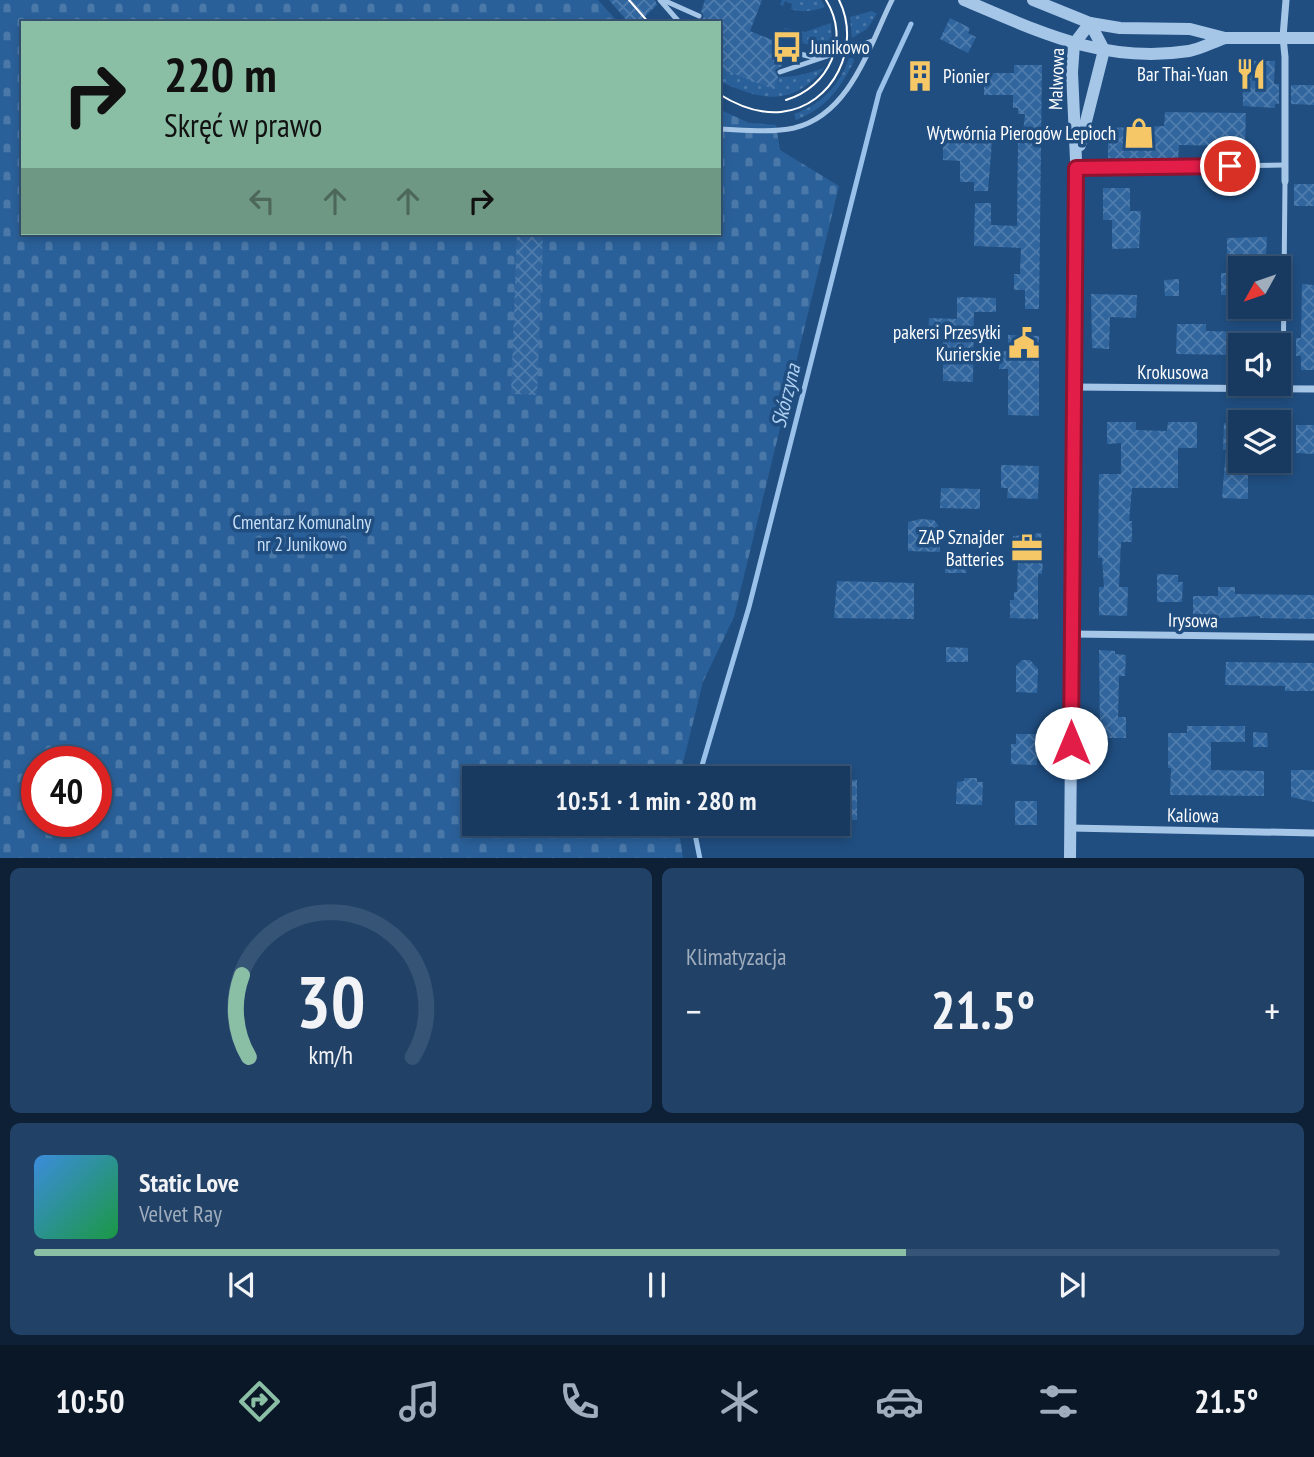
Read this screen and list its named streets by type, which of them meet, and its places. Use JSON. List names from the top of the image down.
{
  "streets": {
    "street": [
      "Malwowa",
      "Krokusowa",
      "Irysowa",
      "Kaliowa"
    ]
  },
  "crossings": [
    ["Malwowa", "Krokusowa"],
    ["Malwowa", "Irysowa"],
    ["Malwowa", "Kaliowa"]
  ],
  "water": ["Skórzyna"],
  "parks": ["Cmentarz Komunalny nr 2 Junikowo"],
  "places": {
    "bus stop": ["Junikowo"],
    "restaurant": ["Bar Thai-Yuan"],
    "building": ["Pionier"],
    "shop": ["Wytwórnia Pierogów Lepioch"],
    "public building": ["pakersi Przesyłki Kurierskie"],
    "office": ["ZAP Sznajder Batteries"]
  },
  "north": "bottom left",
  "page": {
    "turn": ["220 m", "Skręć w prawo"],
    "limit": "40",
    "trip": "10:51 · 1 min · 280 m",
    "tile": "Klimatyzacja",
    "heat": ["−", "21.5°", "+"],
    "song": ["Static Love", "Velvet Ray"],
    "tabs": ["10:50", "21.5°"],
    "gauge": ["30", "km/h"]
  }
}
